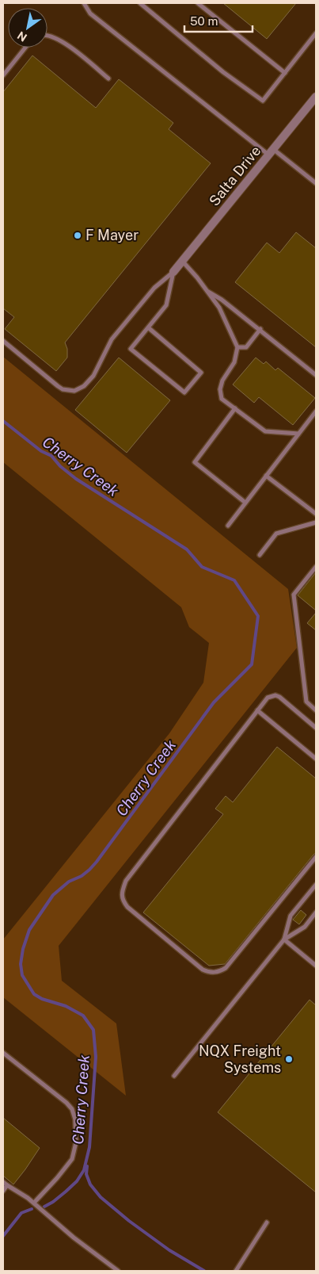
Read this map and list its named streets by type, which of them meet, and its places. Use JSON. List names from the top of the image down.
{
  "streets": {
    "street": ["Salta Drive"]
  },
  "water": ["Cherry Creek"],
  "places": ["F Mayer", "NQX Freight Systems"],
  "scale_bar": "50 m",
  "north": "bottom left"
}
